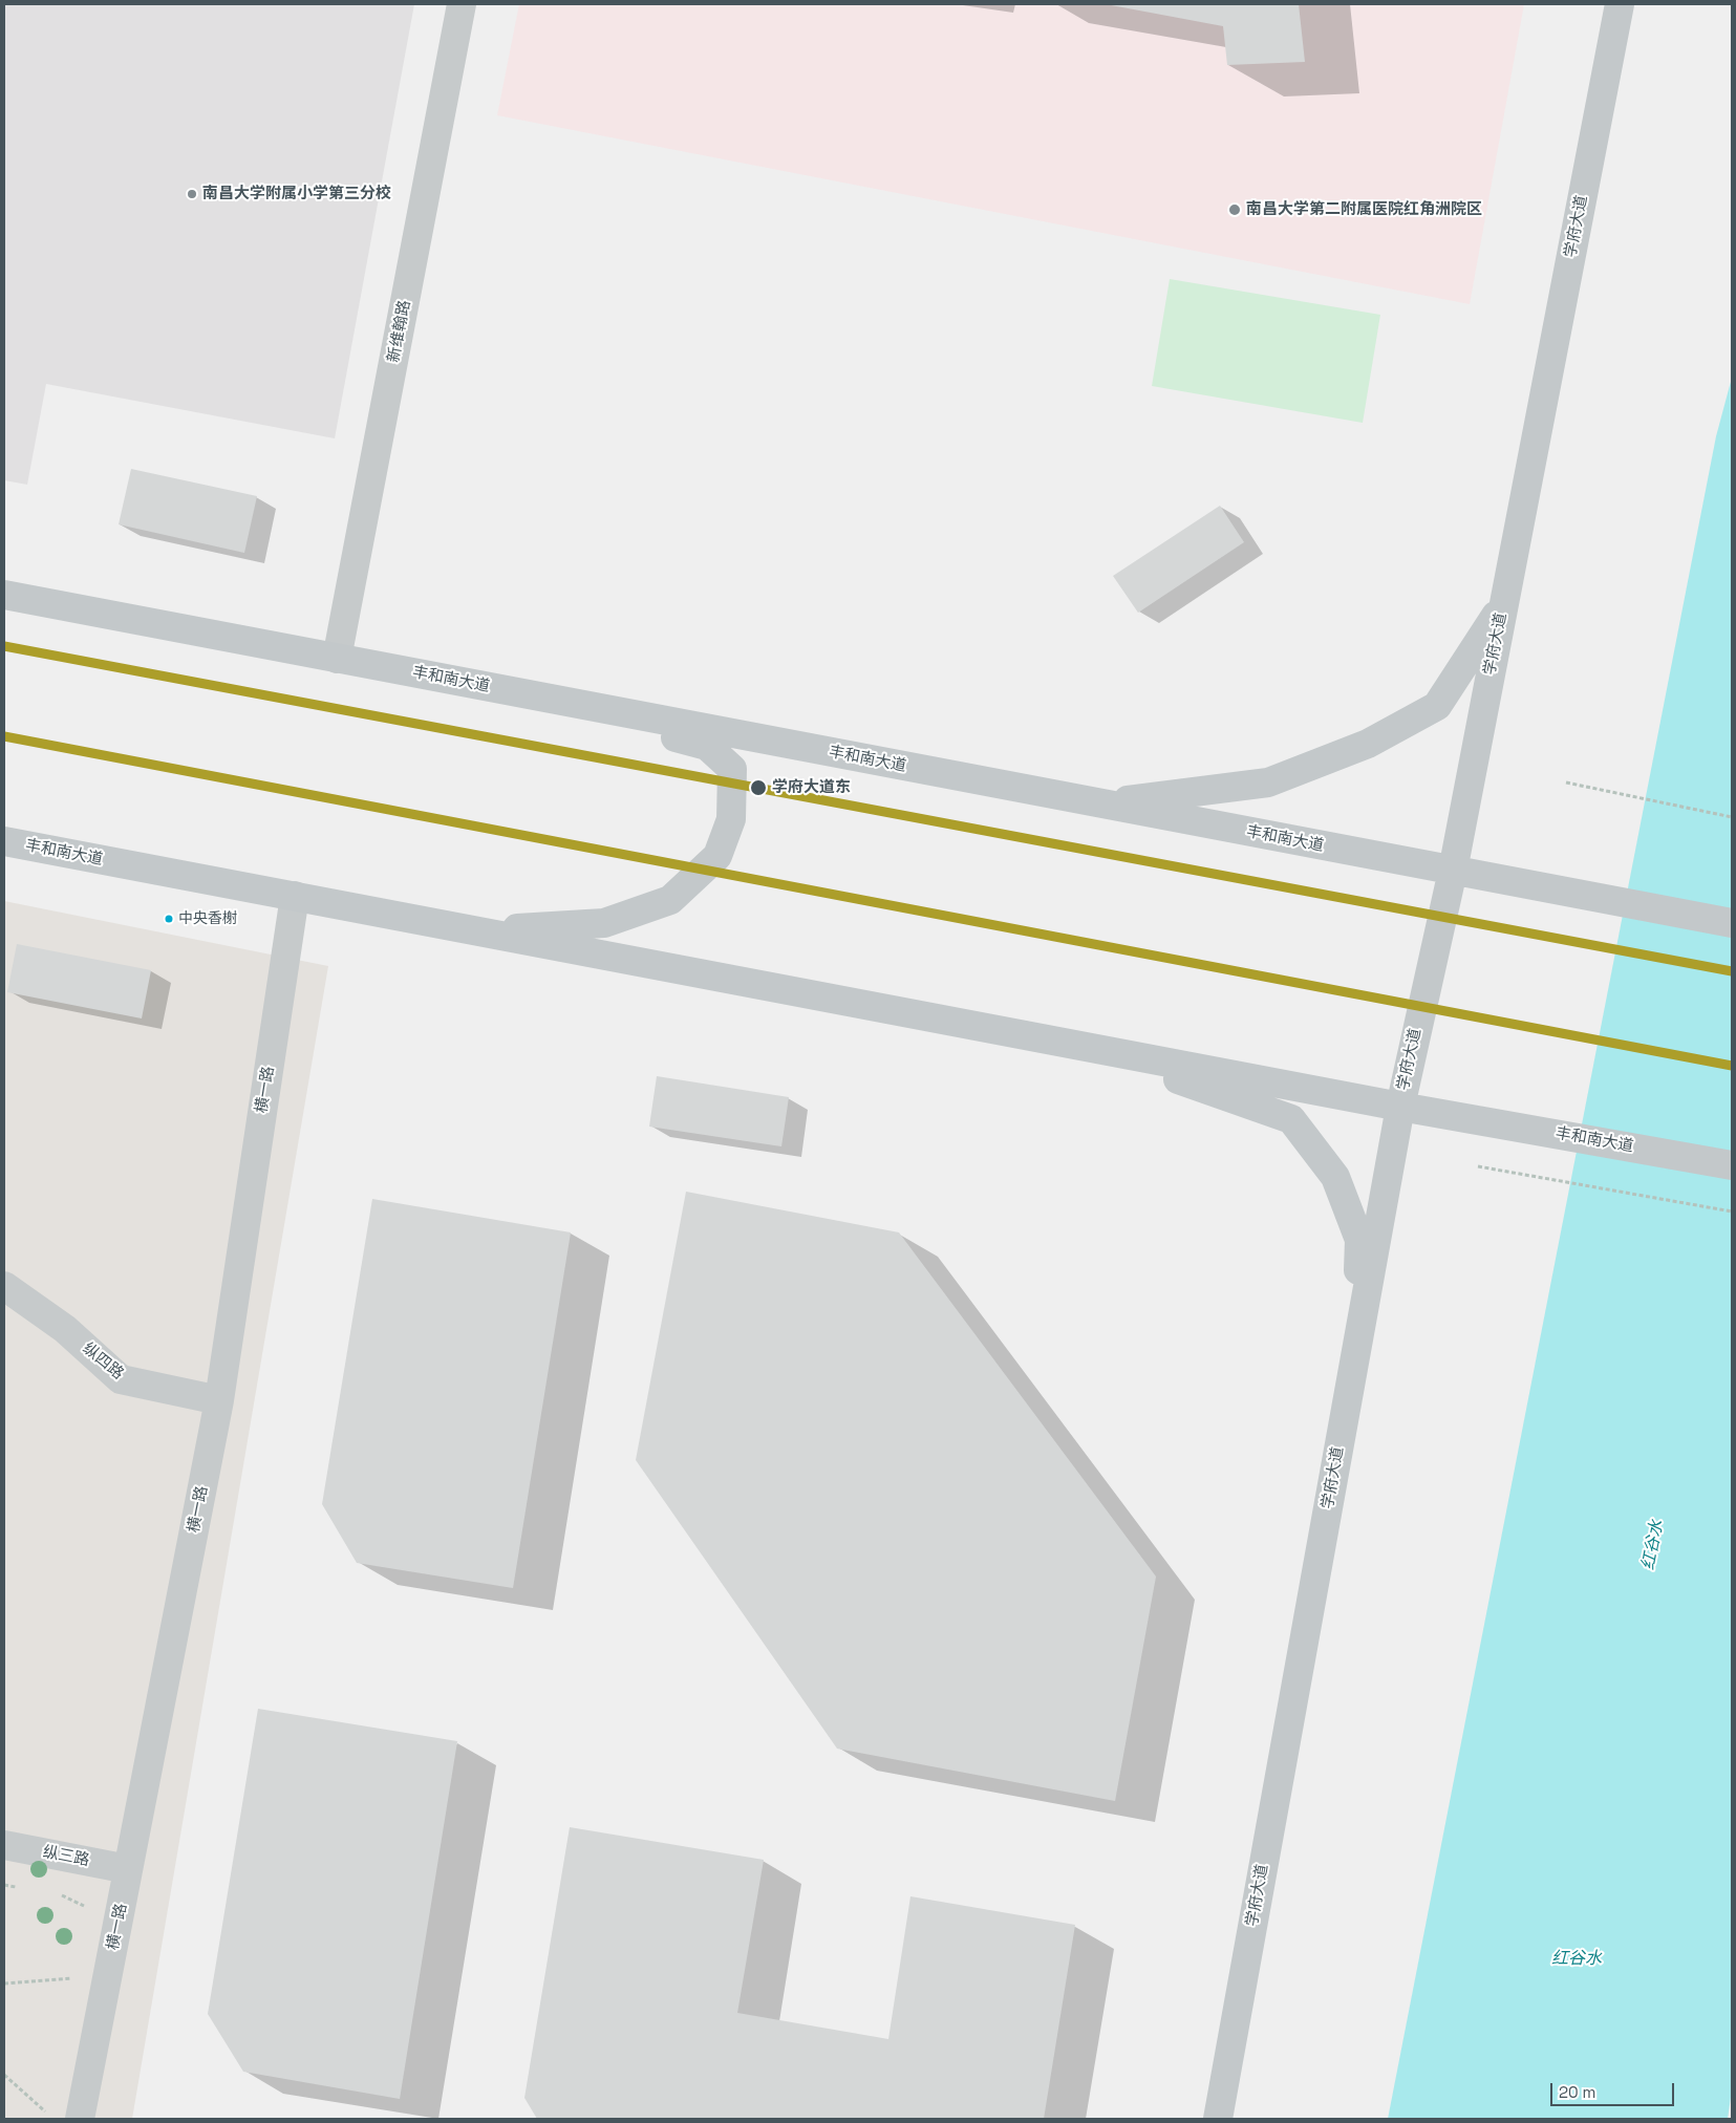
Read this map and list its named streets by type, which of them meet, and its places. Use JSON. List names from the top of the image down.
{
  "streets": {
    "main road": ["学府大道", "丰和南大道"],
    "street": [
      "新维翰路",
      "横一路",
      "纵四路",
      "纵三路"
    ]
  },
  "crossings": [
    ["学府大道", "丰和南大道"],
    ["新维翰路", "丰和南大道"],
    ["丰和南大道", "横一路"],
    ["横一路", "纵四路"],
    ["横一路", "纵三路"]
  ],
  "water": ["红谷水"],
  "places": [
    "南昌大学附属小学第三分校",
    "南昌大学第二附属医院红角洲院区",
    "学府大道东",
    "中央香榭"
  ],
  "scale_bar": "20 m"
}
